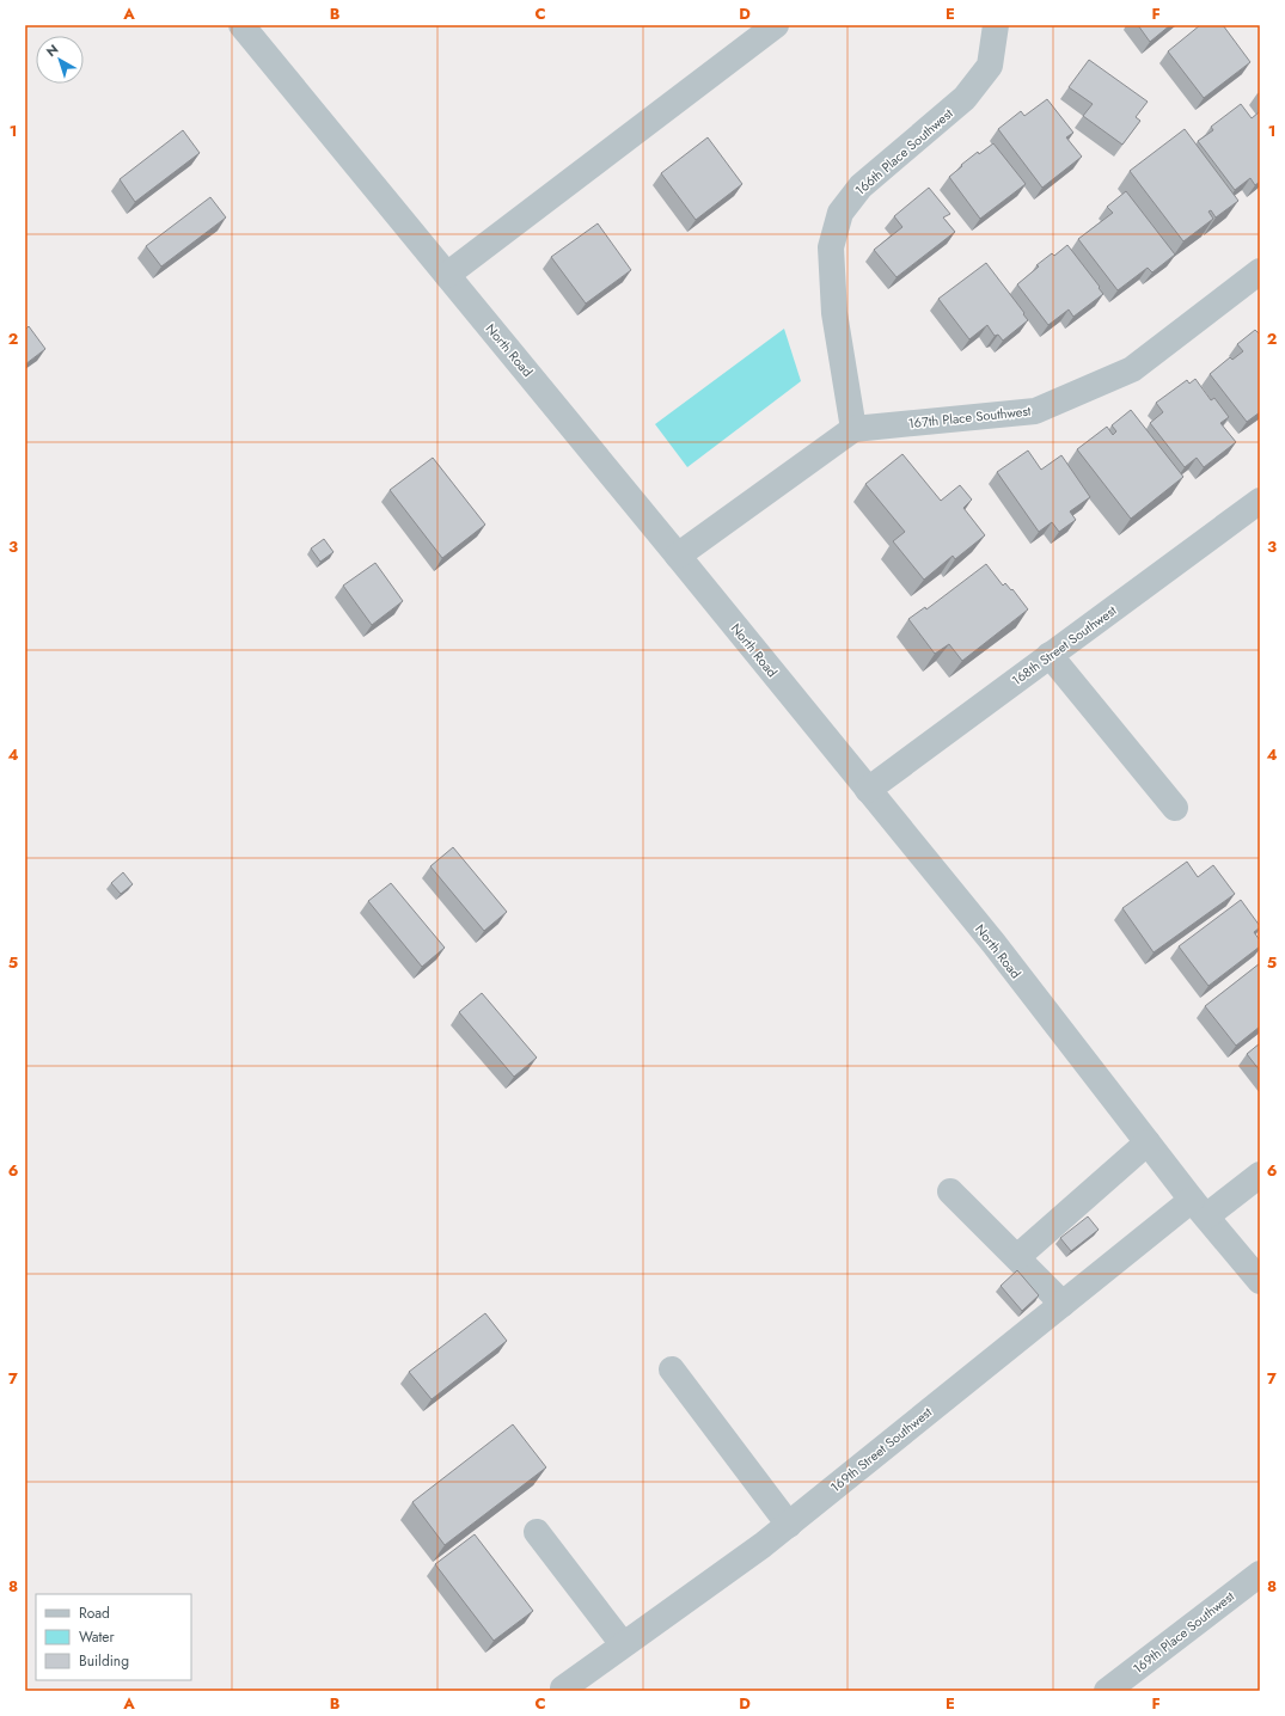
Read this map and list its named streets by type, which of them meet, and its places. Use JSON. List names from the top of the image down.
{
  "streets": {
    "street": [
      "166th Place Southwest",
      "North Road",
      "167th Place Southwest",
      "168th Street Southwest",
      "169th Street Southwest",
      "169th Place Southwest"
    ]
  },
  "crossings": [
    ["166th Place Southwest", "167th Place Southwest"],
    ["North Road", "168th Street Southwest"],
    ["North Road", "169th Street Southwest"]
  ],
  "legend": ["Road", "Water", "Building"],
  "north": "top left",
  "grid": {
    "columns": [
      "A",
      "B",
      "C",
      "D",
      "E",
      "F"
    ],
    "rows": [
      "1",
      "2",
      "3",
      "4",
      "5",
      "6",
      "7",
      "8"
    ]
  }
}
